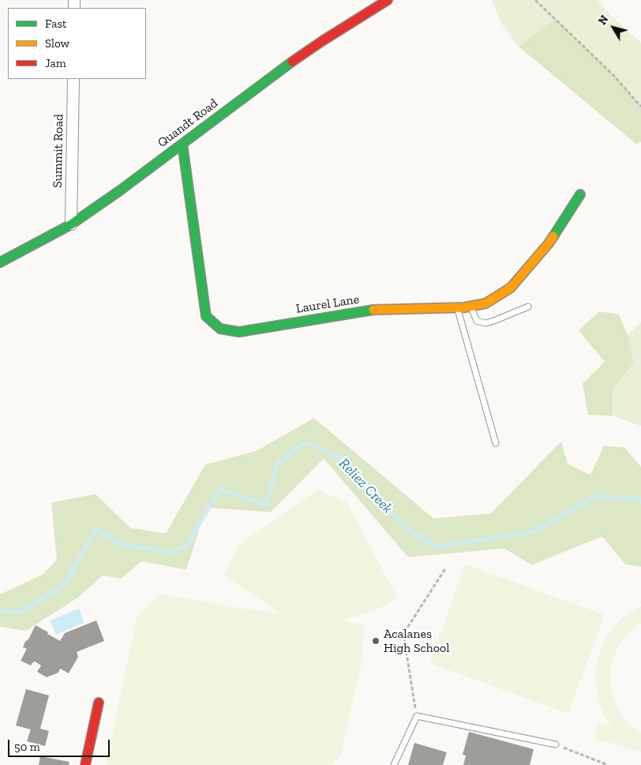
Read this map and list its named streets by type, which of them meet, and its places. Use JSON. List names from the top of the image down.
{
  "streets": {
    "street": ["Quandt Road", "Summit Road", "Laurel Lane"]
  },
  "crossings": [
    ["Quandt Road", "Summit Road"],
    ["Quandt Road", "Laurel Lane"]
  ],
  "water": ["Reliez Creek"],
  "places": ["Acalanes High School"],
  "legend": ["Fast", "Slow", "Jam"],
  "scale_bar": "50 m",
  "north": "top left"
}
